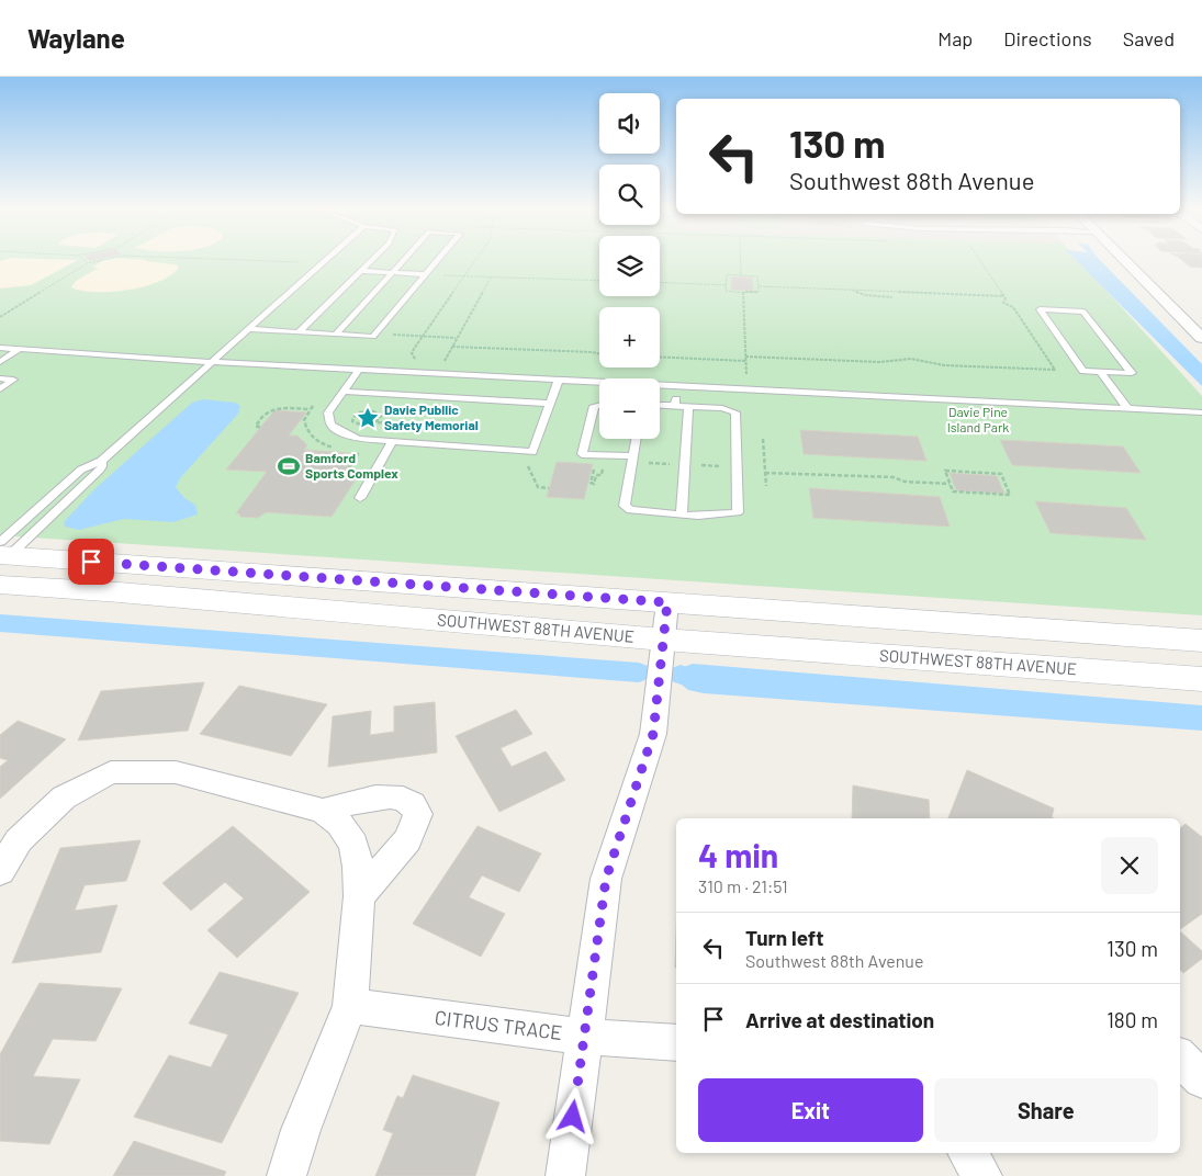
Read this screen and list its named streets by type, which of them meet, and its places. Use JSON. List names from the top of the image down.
{
  "streets": {
    "main road": ["SOUTHWEST 88TH AVENUE"],
    "street": ["CITRUS TRACE"]
  },
  "parks": ["Davie Pine Island Park"],
  "places": {
    "place": ["Davie Publlic Safety Memorial"],
    "sports": ["Bamford Sports Complex"]
  },
  "page": {
    "header": "Waylane",
    "nav": ["Map", "Directions", "Saved"],
    "map_buttons": ["+", "−"],
    "turn": ["130 m", "Southwest 88th Avenue"],
    "heading": ["4 min", "310 m · 21:51"],
    "list": [
      {
        "name": "Turn left",
        "note": "Southwest 88th Avenue",
        "value": "130 m"
      },
      {
        "name": "Arrive at destination",
        "value": "180 m"
      }
    ],
    "buttons": ["Exit", "Share"]
  }
}
